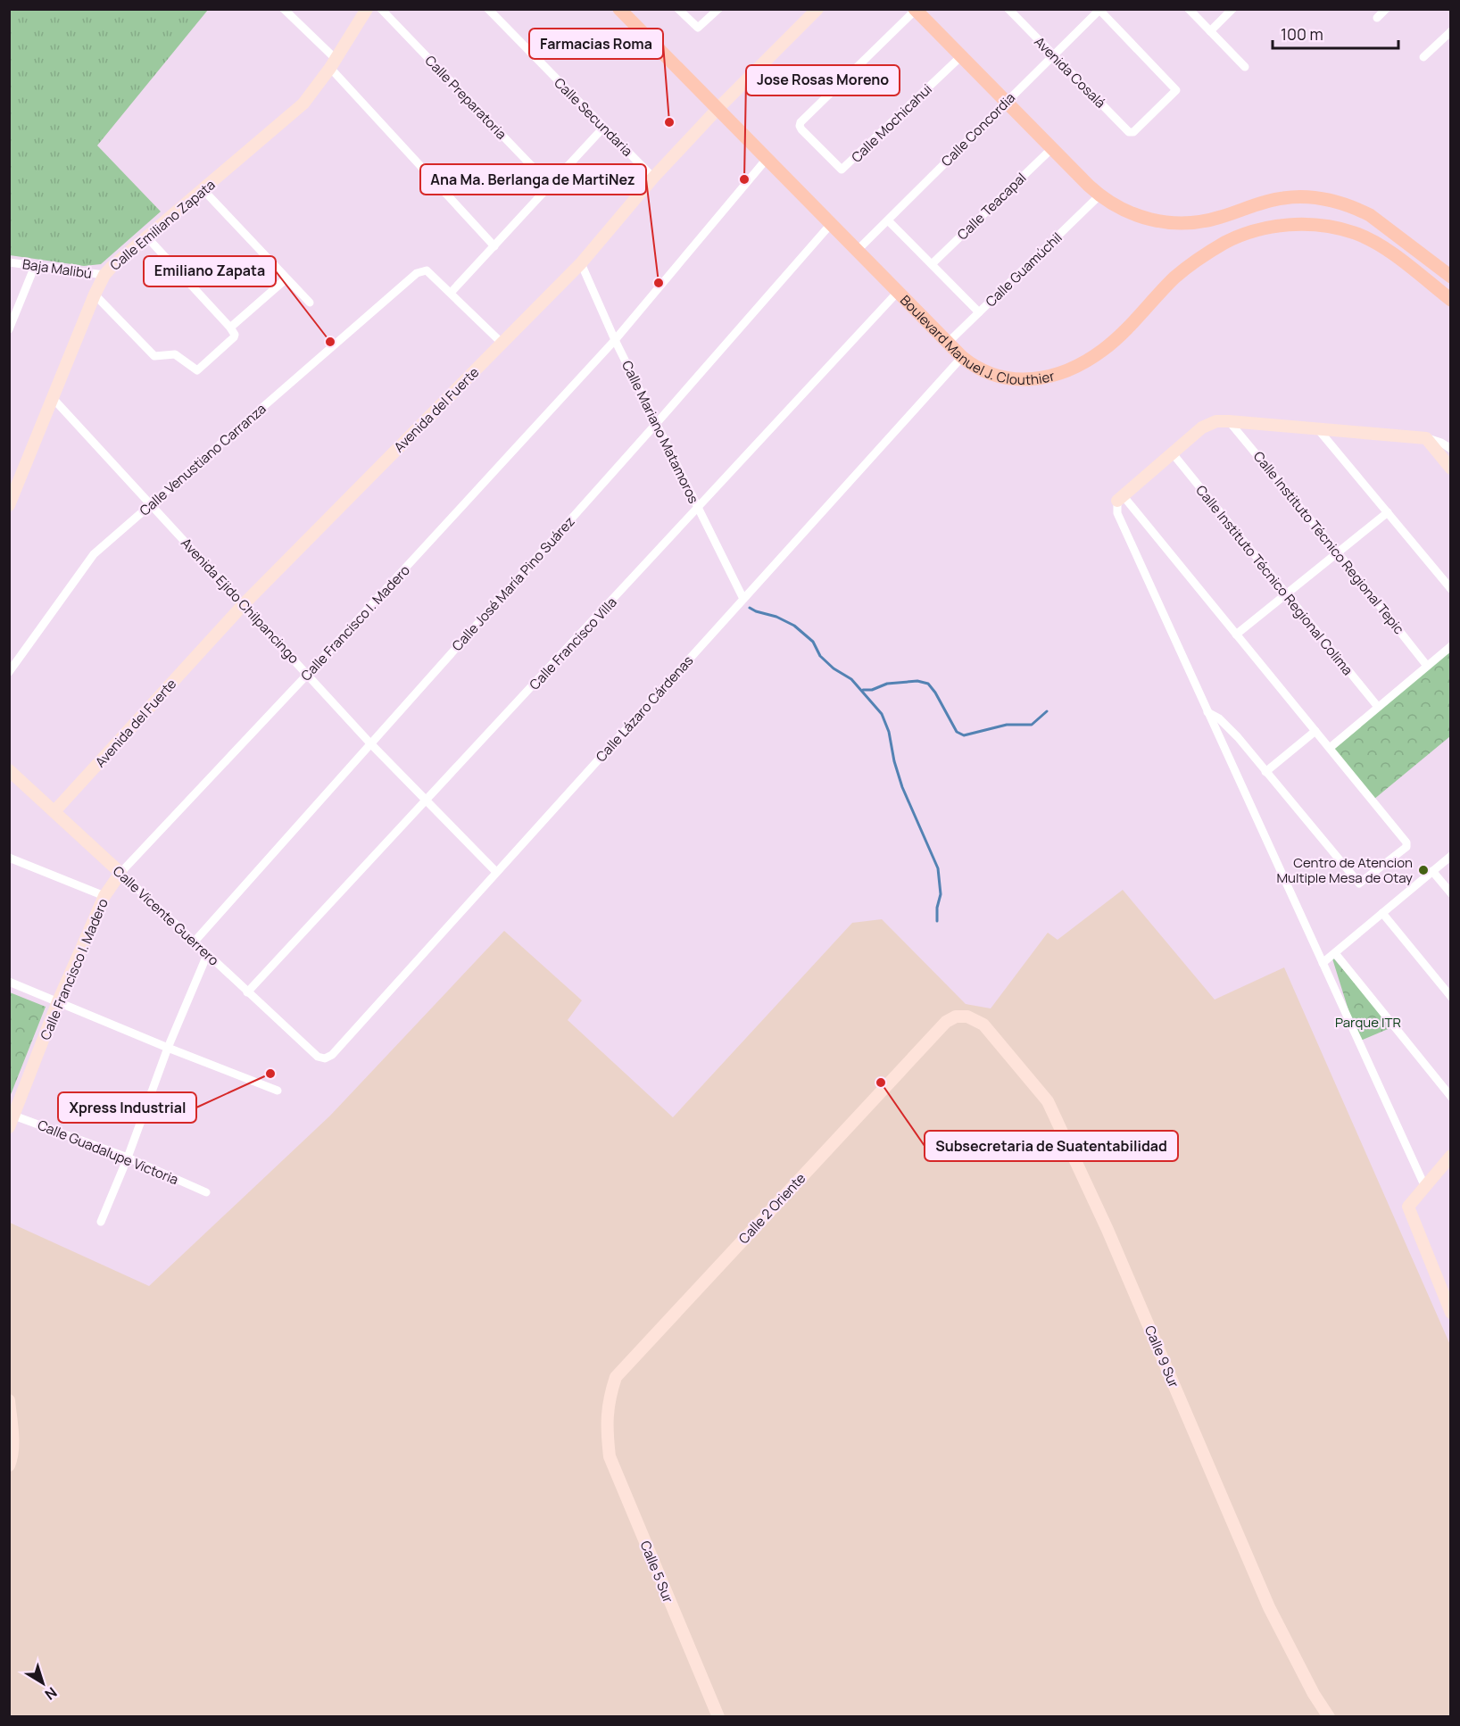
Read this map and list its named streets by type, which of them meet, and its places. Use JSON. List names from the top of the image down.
{
  "streets": {
    "main road": ["Boulevard Manuel J. Clouthier"],
    "street": [
      "Avenida Cosalá",
      "Calle Preparatoria",
      "Calle Secundaria",
      "Calle Mochicahui",
      "Calle Concordia",
      "Calle Teacapal",
      "Calle Emiliano Zapata",
      "Baja Malibú",
      "Calle Guamúchil",
      "Avenida del Fuerte",
      "Calle Mariano Matamoros",
      "Calle Venustiano Carranza",
      "Calle Instituto Técnico Regional Tepic",
      "Calle Instituto Técnico Regional Colima",
      "Calle José María Pino Suárez",
      "Avenida Ejido Chilpancingo",
      "Calle Francisco I. Madero",
      "Calle Francisco Villa",
      "Calle Lázaro Cárdenas",
      "Calle Vicente Guerrero",
      "Calle Guadalupe Victoria",
      "Calle 2 Oriente",
      "Calle 9 Sur",
      "Calle 5 Sur"
    ]
  },
  "crossings": [
    ["Avenida Cosalá", "Calle Concordia"],
    ["Calle Secundaria", "Avenida del Fuerte"],
    ["Calle Concordia", "Boulevard Manuel J. Clouthier"],
    ["Calle Emiliano Zapata", "Baja Malibú"],
    ["Calle Emiliano Zapata", "Avenida Ejido Chilpancingo"],
    ["Calle Guamúchil", "Boulevard Manuel J. Clouthier"],
    ["Boulevard Manuel J. Clouthier", "Avenida del Fuerte"],
    ["Boulevard Manuel J. Clouthier", "Calle José María Pino Suárez"],
    ["Boulevard Manuel J. Clouthier", "Calle Francisco I. Madero"],
    ["Boulevard Manuel J. Clouthier", "Calle Francisco Villa"],
    ["Boulevard Manuel J. Clouthier", "Calle Lázaro Cárdenas"],
    ["Avenida del Fuerte", "Calle Mariano Matamoros"],
    ["Avenida del Fuerte", "Avenida Ejido Chilpancingo"],
    ["Avenida del Fuerte", "Calle Vicente Guerrero"],
    ["Calle Mariano Matamoros", "Calle José María Pino Suárez"],
    ["Calle Mariano Matamoros", "Calle Francisco I. Madero"],
    ["Calle Mariano Matamoros", "Calle Francisco Villa"],
    ["Calle Mariano Matamoros", "Calle Lázaro Cárdenas"],
    ["Calle Venustiano Carranza", "Avenida Ejido Chilpancingo"],
    ["Calle José María Pino Suárez", "Avenida Ejido Chilpancingo"],
    ["Calle José María Pino Suárez", "Calle Vicente Guerrero"],
    ["Avenida Ejido Chilpancingo", "Calle Francisco I. Madero"],
    ["Avenida Ejido Chilpancingo", "Calle Francisco Villa"],
    ["Avenida Ejido Chilpancingo", "Calle Lázaro Cárdenas"],
    ["Calle Francisco I. Madero", "Calle Vicente Guerrero"],
    ["Calle Francisco I. Madero", "Calle Guadalupe Victoria"],
    ["Calle Francisco Villa", "Calle Vicente Guerrero"],
    ["Calle Lázaro Cárdenas", "Calle Vicente Guerrero"],
    ["Calle 2 Oriente", "Calle 9 Sur"],
    ["Calle 2 Oriente", "Calle 5 Sur"]
  ],
  "parks": ["Parque ITR"],
  "places": [
    "Farmacias Roma",
    "Jose Rosas Moreno",
    "Ana Ma. Berlanga de MartiNez",
    "Emiliano Zapata",
    "Centro de Atencion Multiple Mesa de Otay",
    "Xpress Industrial",
    "Subsecretaria de Suatentabilidad"
  ],
  "scale_bar": "100 m",
  "north": "bottom right"
}
